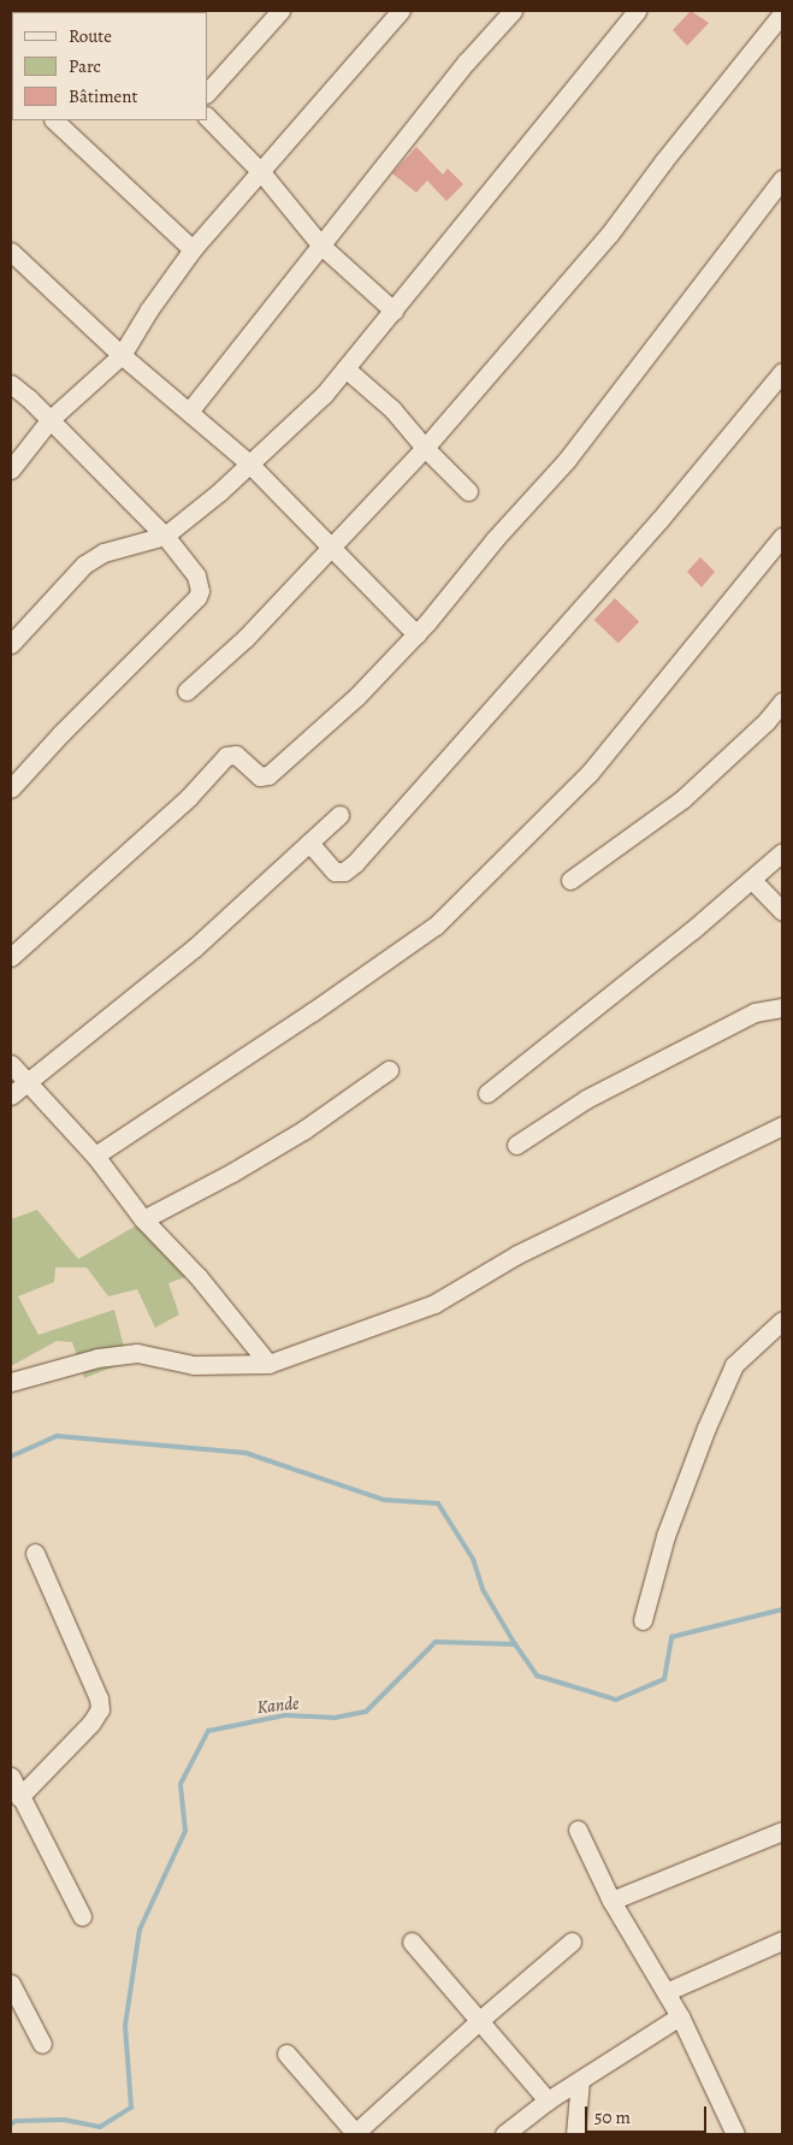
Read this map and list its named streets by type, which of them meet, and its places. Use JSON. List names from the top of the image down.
{
  "water": ["Kande"],
  "legend": ["Route", "Parc", "Bâtiment"],
  "scale_bar": "50 m"
}
